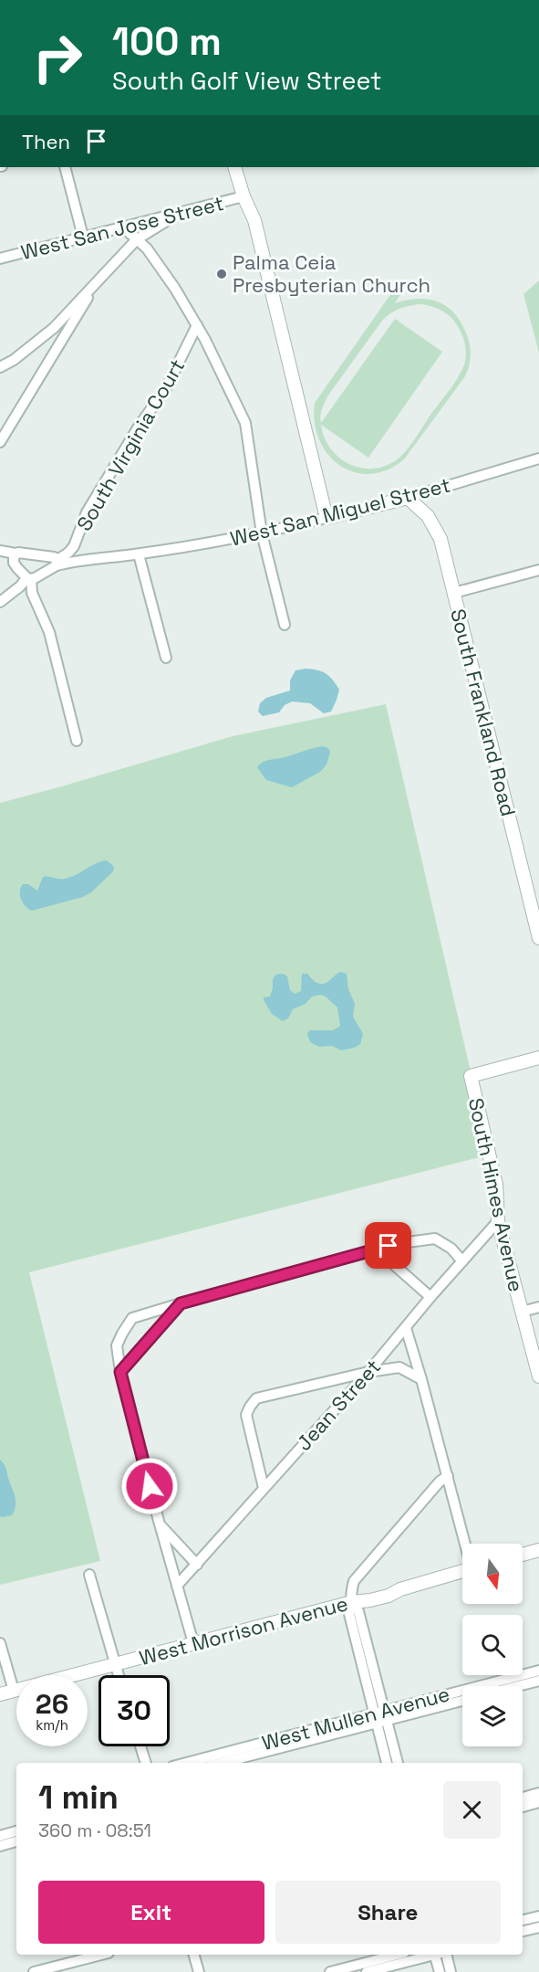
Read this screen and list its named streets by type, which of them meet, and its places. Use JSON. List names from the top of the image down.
{
  "streets": {
    "street": [
      "West San Jose Street",
      "South Virginia Court",
      "West San Miguel Street",
      "South Frankland Road",
      "South Himes Avenue",
      "Jean Street",
      "West Morrison Avenue",
      "West Mullen Avenue"
    ]
  },
  "crossings": [
    ["South Virginia Court", "West San Miguel Street"],
    ["West San Miguel Street", "South Frankland Road"],
    ["South Himes Avenue", "Jean Street"]
  ],
  "places": ["Palma Ceia Presbyterian Church"],
  "north": "bottom",
  "page": {
    "turn": ["100 m", "South Golf View Street"],
    "then": "Then",
    "speed": "26 km/h",
    "limit": "30",
    "heading": ["1 min", "360 m · 08:51"],
    "buttons": ["Exit", "Share"]
  }
}
